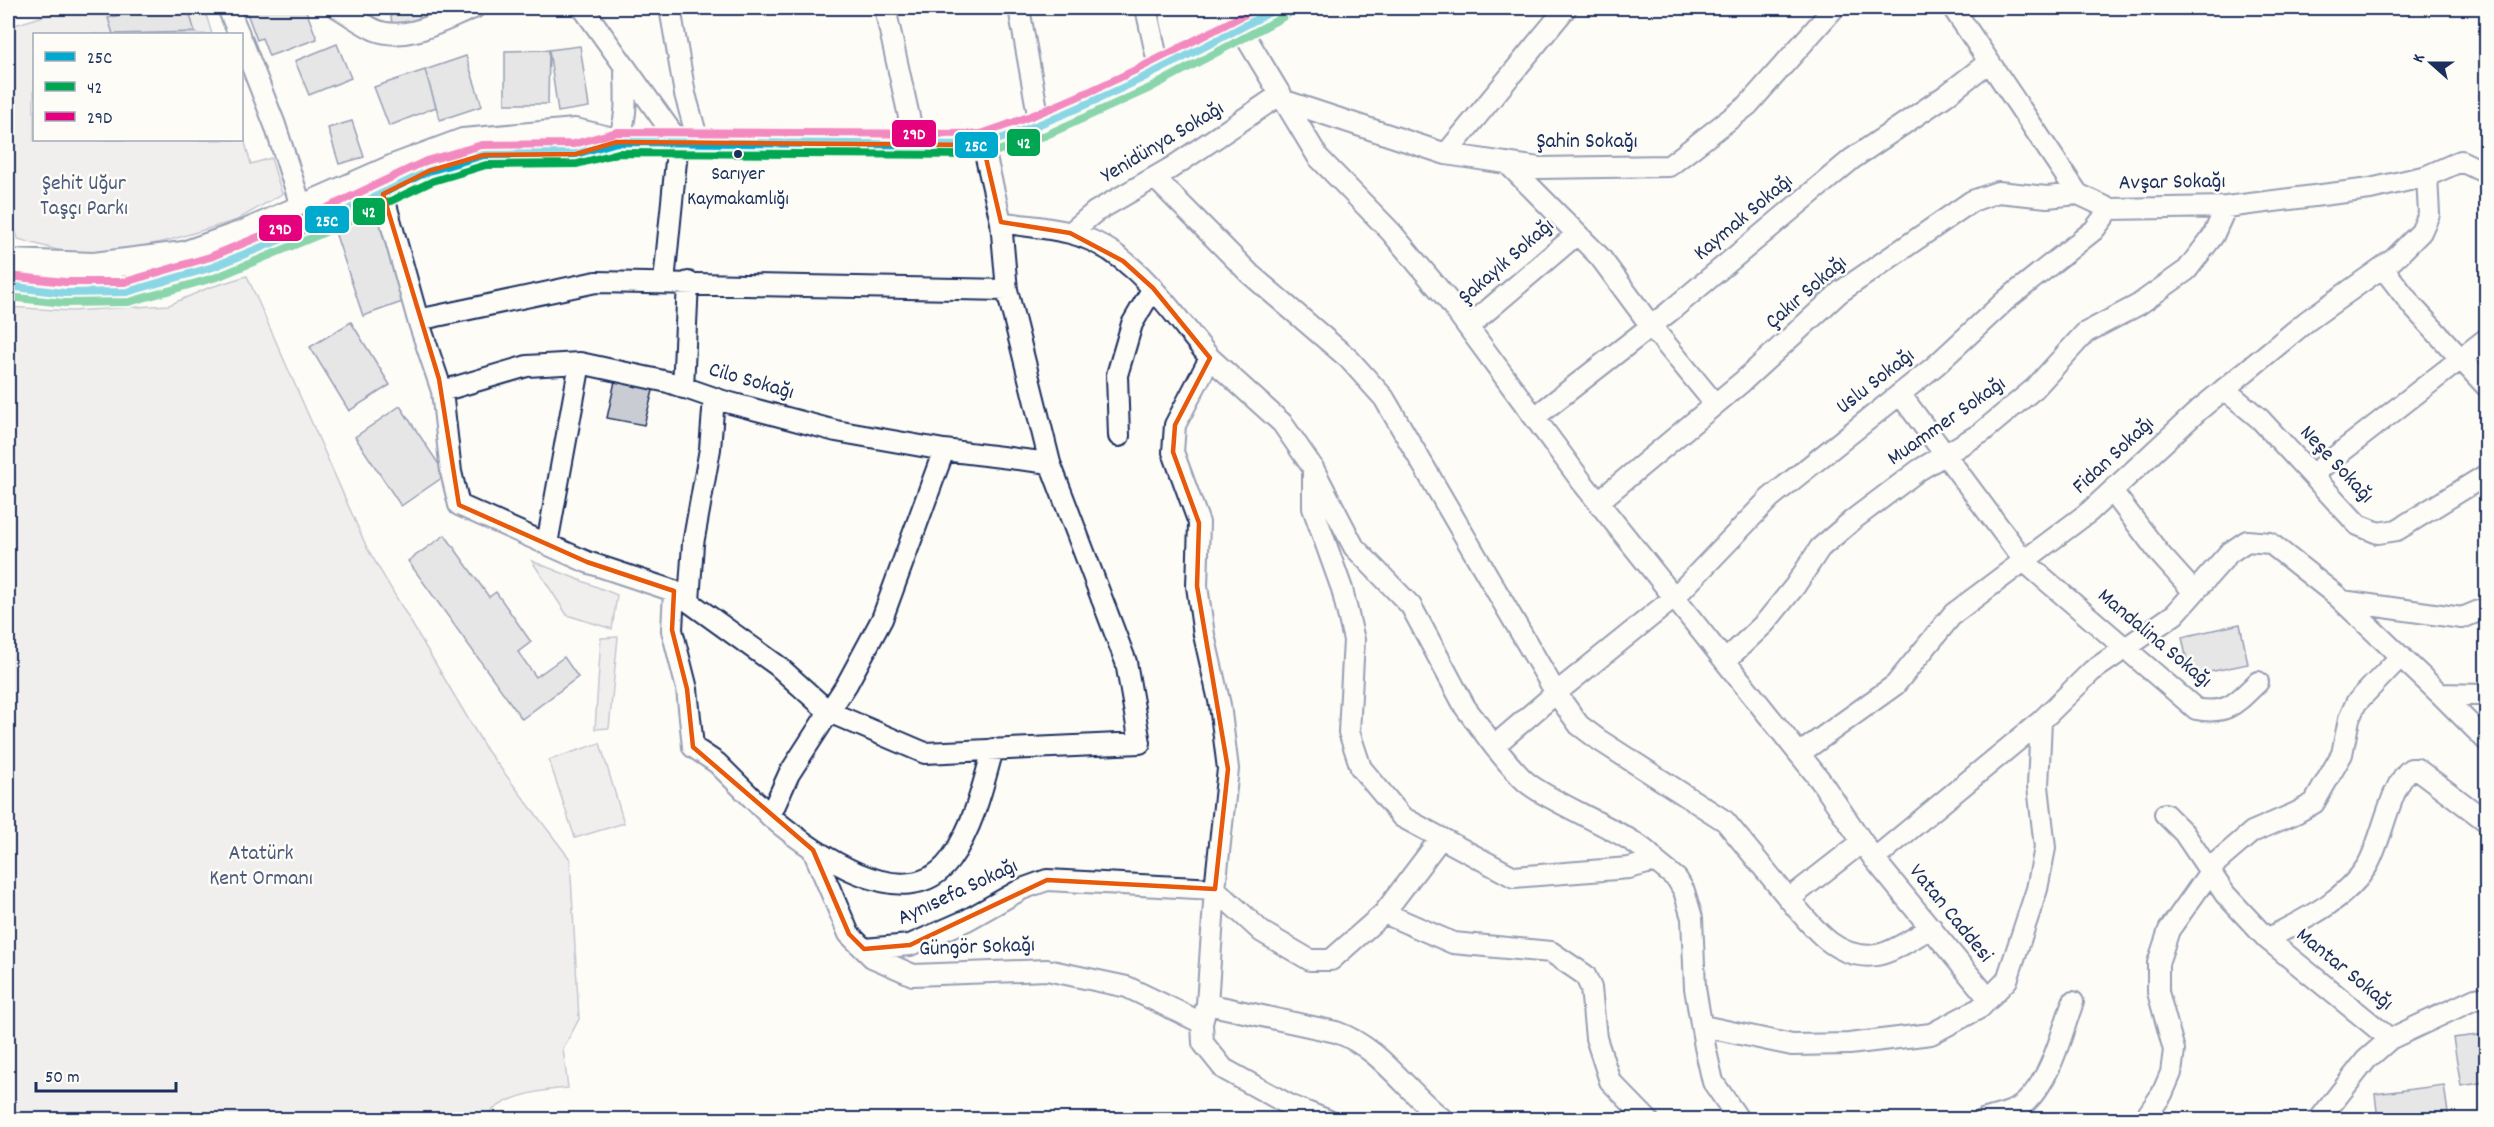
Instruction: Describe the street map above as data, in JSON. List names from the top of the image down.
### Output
{
  "streets": {
    "street": [
      "Şahin Sokağı",
      "Yenidünya Sokağı",
      "Avşar Sokağı",
      "Kaymak Sokağı",
      "Şakayık Sokağı",
      "Çakır Sokağı",
      "Cilo Sokağı",
      "Uslu Sokağı",
      "Muammer Sokağı",
      "Fidan Sokağı",
      "Neşe Sokağı",
      "Mandalina Sokağı",
      "Aynısefa Sokağı",
      "Vatan Caddesi",
      "Güngör Sokağı",
      "Mantar Sokağı"
    ]
  },
  "crossings": [
    ["Şahin Sokağı", "Yenidünya Sokağı"],
    ["Şahin Sokağı", "Vatan Caddesi"],
    ["Yenidünya Sokağı", "Vatan Caddesi"],
    ["Avşar Sokağı", "Çakır Sokağı"],
    ["Avşar Sokağı", "Uslu Sokağı"],
    ["Avşar Sokağı", "Muammer Sokağı"],
    ["Avşar Sokağı", "Fidan Sokağı"],
    ["Kaymak Sokağı", "Vatan Caddesi"],
    ["Şakayık Sokağı", "Vatan Caddesi"],
    ["Çakır Sokağı", "Vatan Caddesi"],
    ["Uslu Sokağı", "Mandalina Sokağı"],
    ["Uslu Sokağı", "Vatan Caddesi"],
    ["Muammer Sokağı", "Mandalina Sokağı"],
    ["Muammer Sokağı", "Vatan Caddesi"],
    ["Fidan Sokağı", "Neşe Sokağı"],
    ["Fidan Sokağı", "Mandalina Sokağı"],
    ["Fidan Sokağı", "Vatan Caddesi"],
    ["Aynısefa Sokağı", "Güngör Sokağı"]
  ],
  "parks": ["Şehit Uğur Taşçı Parkı", "Atatürk Kent Ormanı"],
  "places": ["Sarıyer Kaymakamlığı"],
  "lines": ["transit line 25C", "transit line 29D", "transit line 42"],
  "legend": ["25C", "42", "29D"],
  "scale_bar": "50 m",
  "north": "left"
}
